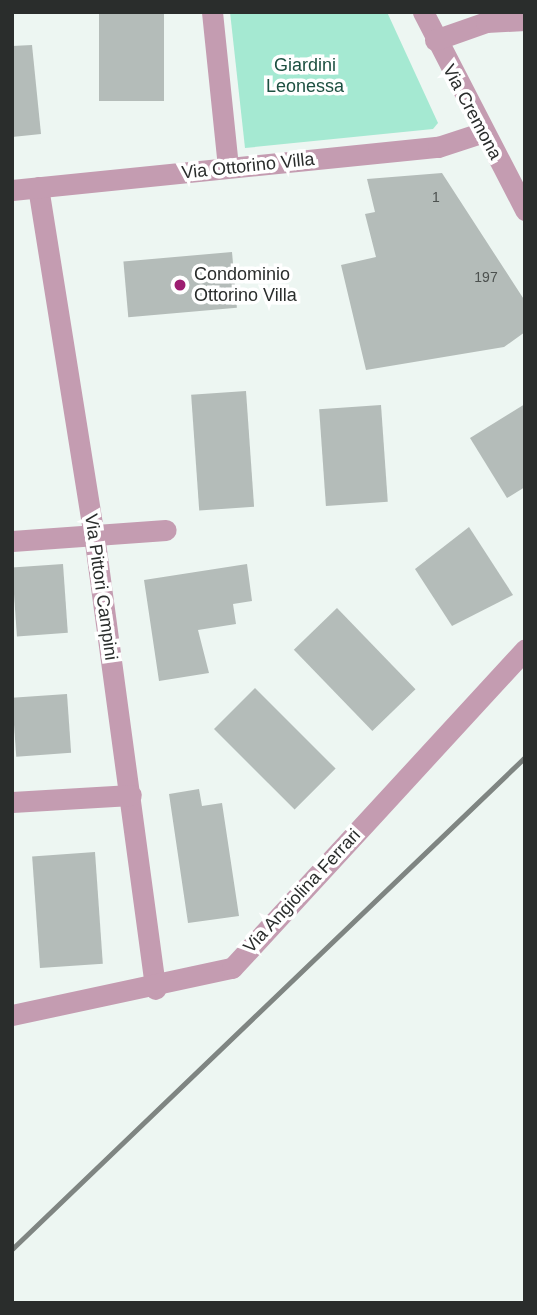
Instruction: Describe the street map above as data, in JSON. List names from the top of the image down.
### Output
{
  "streets": {
    "street": [
      "Via Cremona",
      "Via Ottorino Villa",
      "Via Pittori Campini",
      "Via Angiolina Ferrari"
    ]
  },
  "crossings": [
    ["Via Cremona", "Via Ottorino Villa"],
    ["Via Ottorino Villa", "Via Pittori Campini"],
    ["Via Pittori Campini", "Via Angiolina Ferrari"]
  ],
  "parks": ["Giardini Leonessa"],
  "places": ["Condominio Ottorino Villa"],
  "house_numbers": ["1", "197"]
}
